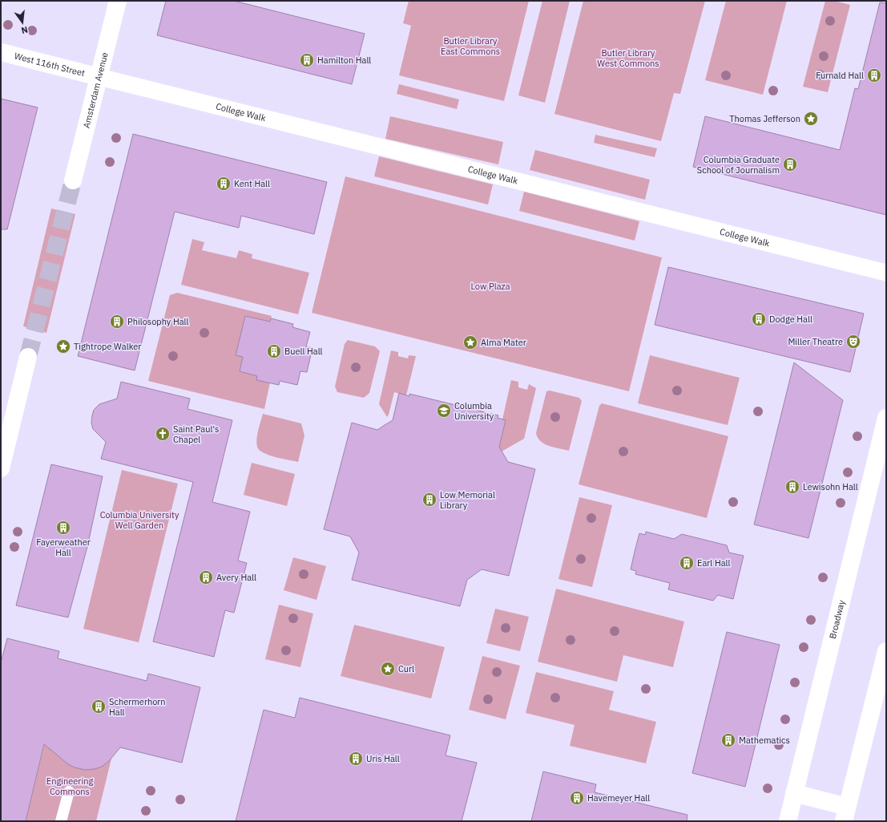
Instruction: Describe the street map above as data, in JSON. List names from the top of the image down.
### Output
{
  "streets": {
    "main road": ["West 116th Street", "Amsterdam Avenue", "Broadway"],
    "street": ["College Walk"]
  },
  "crossings": [
    ["West 116th Street", "Amsterdam Avenue"],
    ["West 116th Street", "College Walk"],
    ["Amsterdam Avenue", "College Walk"]
  ],
  "parks": [
    "Butler Library East Commons",
    "Butler Library West Commons",
    "Low Plaza",
    "Columbia University Well Garden",
    "Engineering Commons"
  ],
  "places": {
    "building": [
      "Hamilton Hall",
      "Furnald Hall",
      "Columbia Graduate School of Journalism",
      "Kent Hall",
      "Dodge Hall",
      "Philosophy Hall",
      "Buell Hall",
      "Lewisohn Hall",
      "Low Memorial Library",
      "Fayerweather Hall",
      "Earl Hall",
      "Avery Hall",
      "Schermerhorn Hall",
      "Mathematics",
      "Uris Hall",
      "Havemeyer Hall"
    ],
    "place": [
      "Thomas Jefferson",
      "Alma Mater",
      "Tightrope Walker",
      "Curl"
    ],
    "theatre": ["Miller Theatre"],
    "school or university": ["Columbia University"],
    "church": ["Saint Paul's Chapel"]
  },
  "north": "bottom"
}
